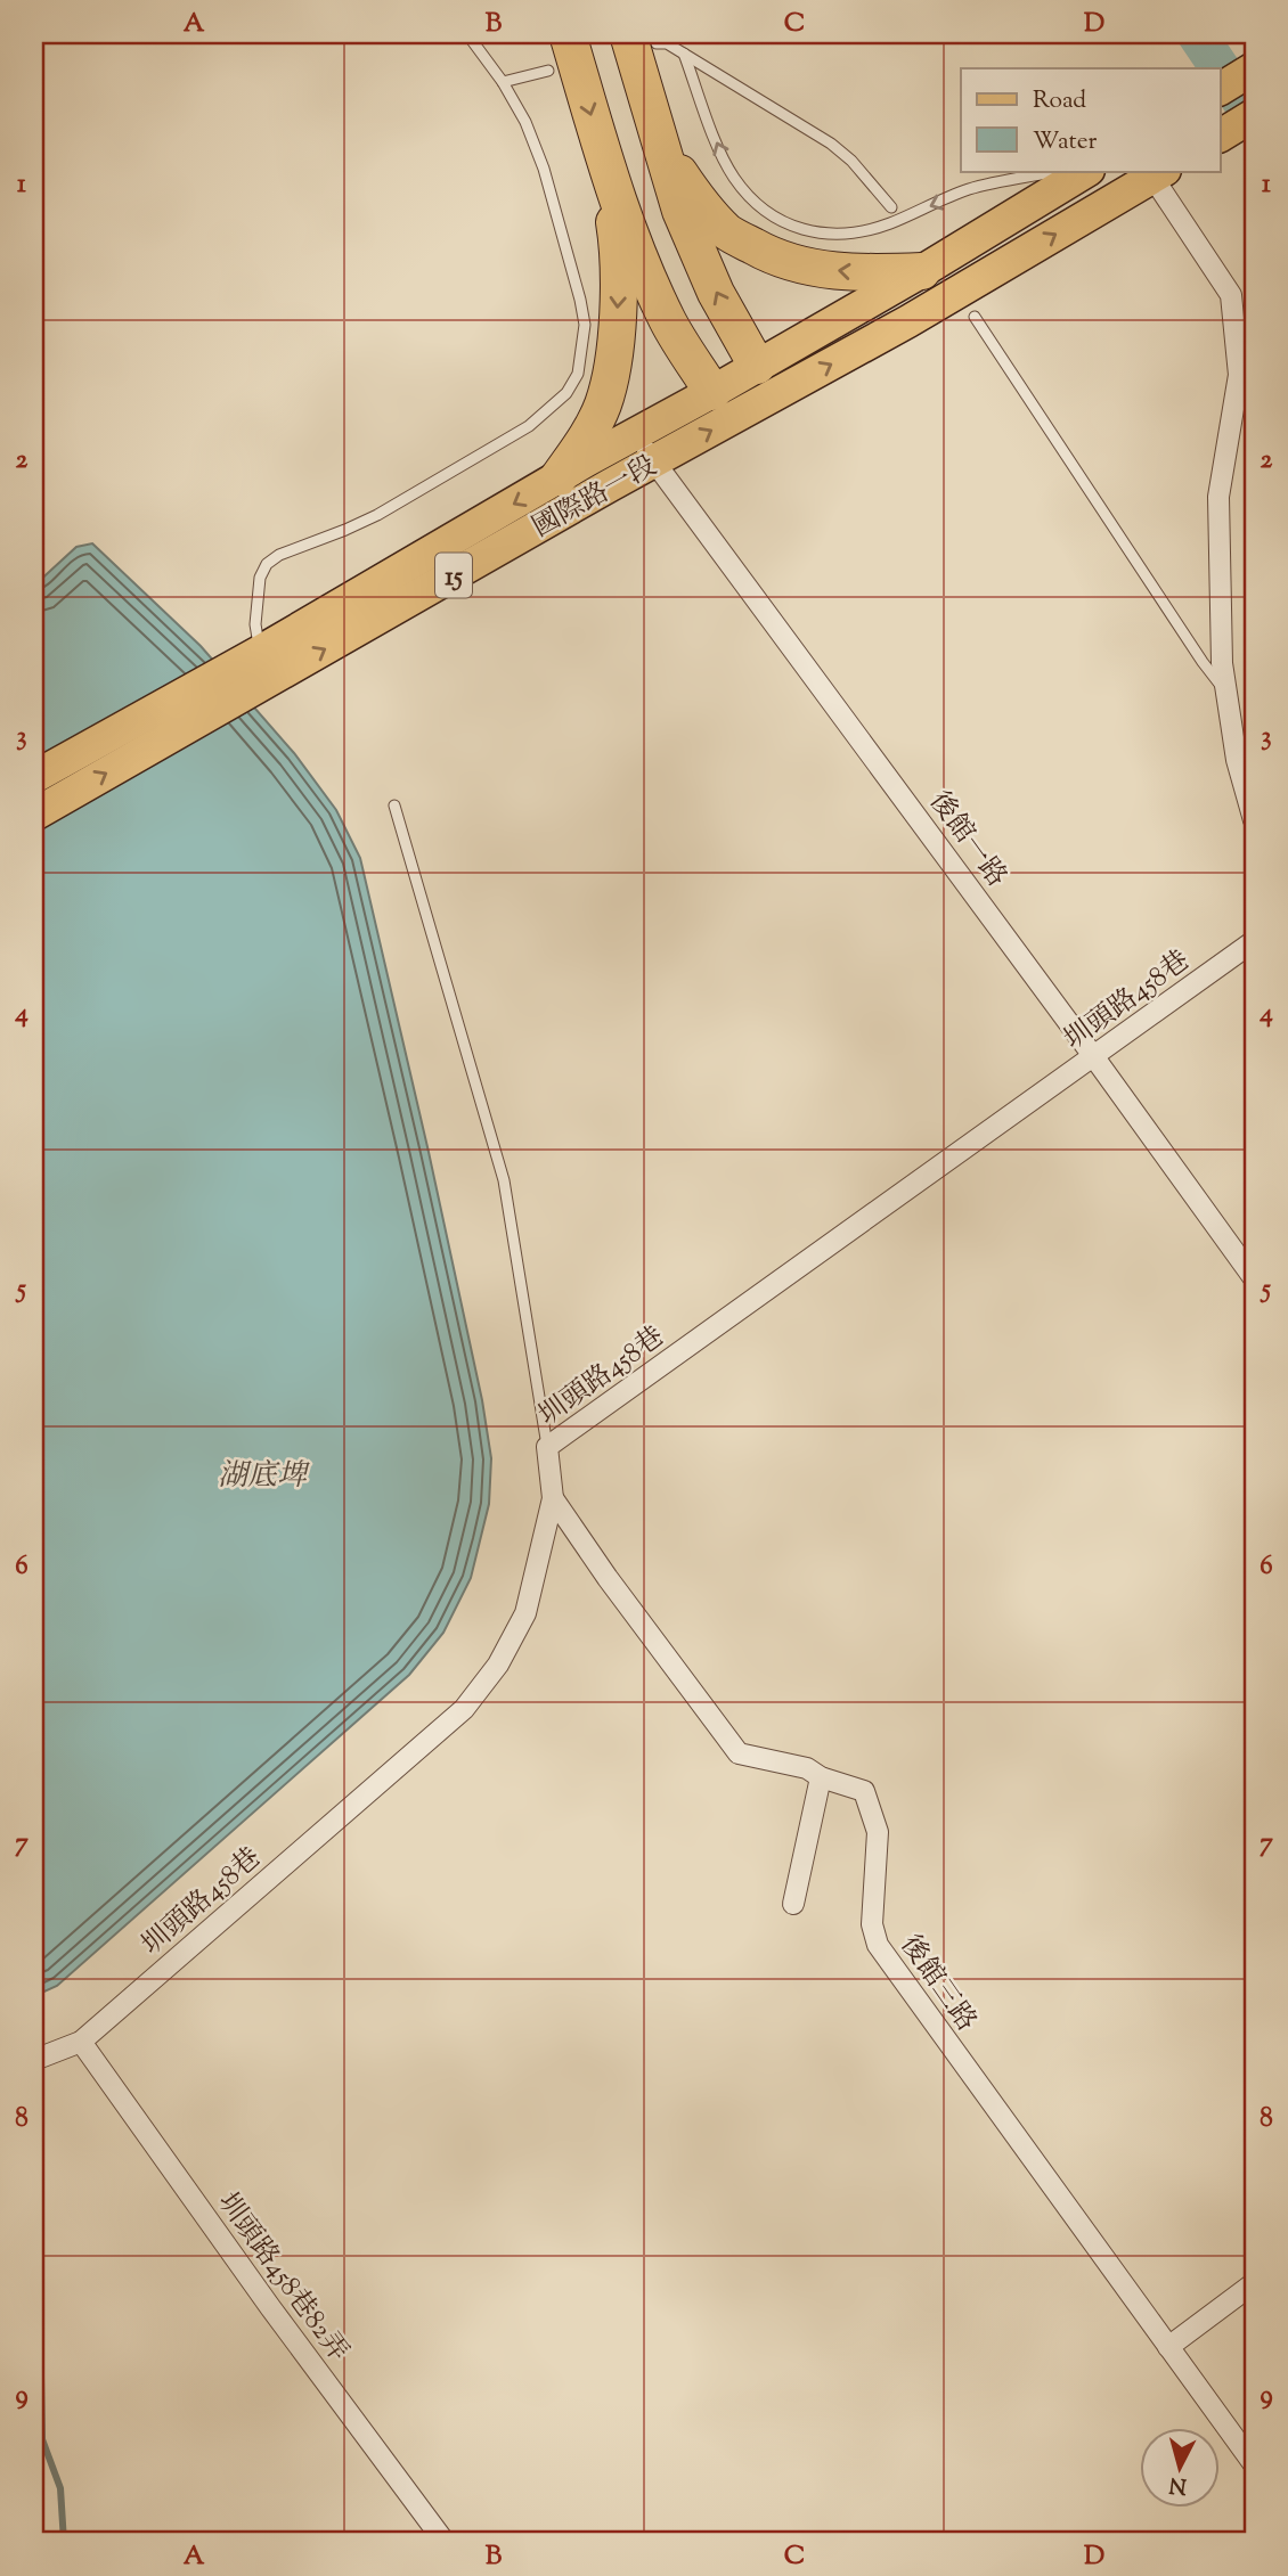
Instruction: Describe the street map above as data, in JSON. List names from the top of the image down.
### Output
{
  "streets": {
    "main road": ["國際路一段", "15"],
    "street": [
      "後館一路",
      "圳頭路458巷",
      "後館三路",
      "圳頭路458巷82弄"
    ]
  },
  "crossings": [
    ["國際路一段", "後館一路"],
    ["後館一路", "圳頭路458巷"],
    ["圳頭路458巷", "後館三路"],
    ["圳頭路458巷", "圳頭路458巷82弄"]
  ],
  "water": ["湖底埤"],
  "legend": ["Road", "Water"],
  "north": "bottom",
  "grid": {
    "columns": [
      "A",
      "B",
      "C",
      "D"
    ],
    "rows": [
      "1",
      "2",
      "3",
      "4",
      "5",
      "6",
      "7",
      "8",
      "9"
    ]
  }
}
